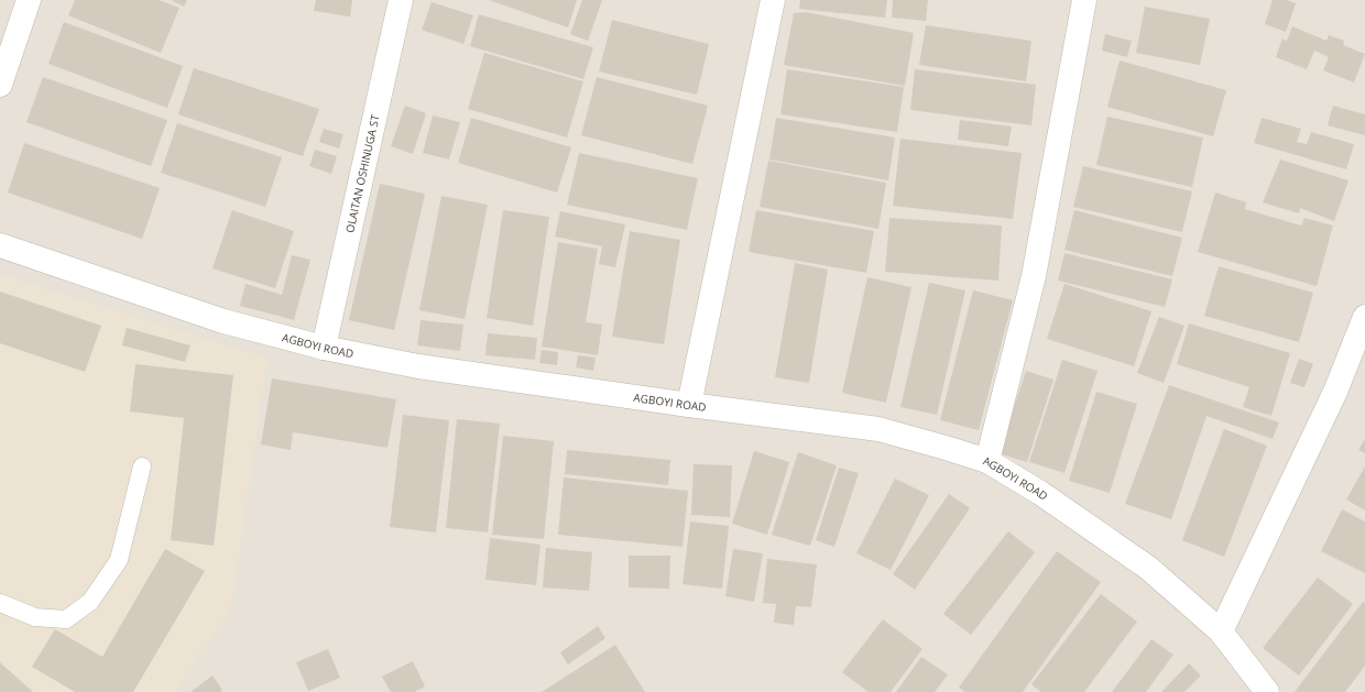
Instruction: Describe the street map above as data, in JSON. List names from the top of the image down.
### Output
{
  "streets": {
    "street": ["OLAITAN OSHINUGA ST", "AGBOYI ROAD"]
  },
  "crossings": [
    ["OLAITAN OSHINUGA ST", "AGBOYI ROAD"]
  ]
}
